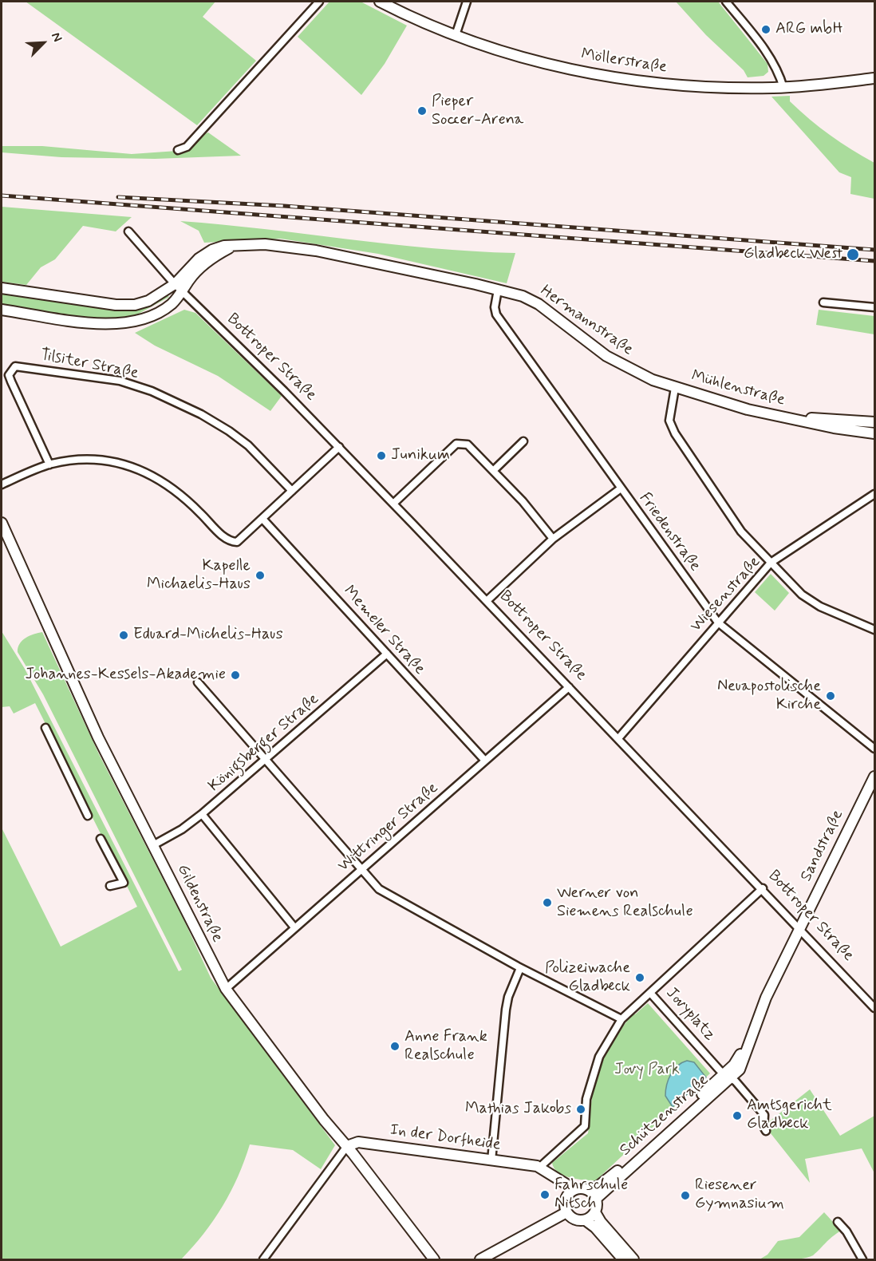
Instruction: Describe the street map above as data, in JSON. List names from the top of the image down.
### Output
{
  "streets": {
    "main road": [
      "Möllerstraße",
      "Hermannstraße",
      "Mühlenstraße",
      "Sandstraße",
      "Gildenstraße",
      "Schützenstraße",
      "In der Dorfheide"
    ],
    "street": [
      "Bottroper Straße",
      "Tilsiter Straße",
      "Friedenstraße",
      "Wiesenstraße",
      "Memeler Straße",
      "Königsberger Straße",
      "Wittringer Straße",
      "Jovyplatz"
    ]
  },
  "crossings": [
    ["Hermannstraße", "Bottroper Straße"],
    ["Hermannstraße", "Mühlenstraße"],
    ["Hermannstraße", "Friedenstraße"],
    ["Bottroper Straße", "Wiesenstraße"],
    ["Bottroper Straße", "Wittringer Straße"],
    ["Bottroper Straße", "Sandstraße"],
    ["Bottroper Straße", "Schützenstraße"],
    ["Friedenstraße", "Wiesenstraße"],
    ["Memeler Straße", "Königsberger Straße"],
    ["Memeler Straße", "Wittringer Straße"],
    ["Königsberger Straße", "Gildenstraße"],
    ["Wittringer Straße", "Gildenstraße"],
    ["Sandstraße", "Schützenstraße"],
    ["Gildenstraße", "In der Dorfheide"],
    ["Jovyplatz", "Schützenstraße"],
    ["Jovyplatz", "In der Dorfheide"]
  ],
  "parks": ["Jovy Park"],
  "places": [
    "ARG mbH",
    "Pieper Soccer-Arena",
    "Gladbeck West",
    "Junikum",
    "Kapelle Michaelis-Haus",
    "Eduard-Michelis-Haus",
    "Johannes-Kessels-Akademie",
    "Neuapostolische Kirche",
    "Werner von Siemens Realschule",
    "Polizeiwache Gladbeck",
    "Anne Frank Realschule",
    "Mathias Jakobs",
    "Amtsgericht Gladbeck",
    "Fahrschule Nitsch",
    "Riesener Gymnasium"
  ],
  "north": "top right"
}
